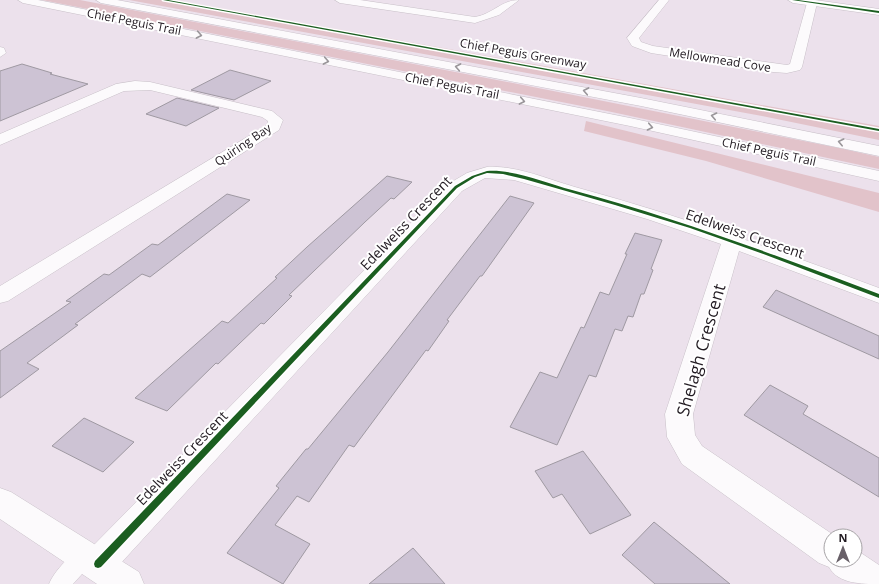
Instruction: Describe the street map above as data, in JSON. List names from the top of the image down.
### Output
{
  "streets": {
    "street": [
      "Chief Peguis Trail",
      "Mellowmead Cove",
      "Quiring Bay",
      "Edelweiss Crescent",
      "Shelagh Crescent"
    ],
    "cycle path": ["Chief Peguis Greenway"]
  },
  "crossings": [
    ["Edelweiss Crescent", "Shelagh Crescent"]
  ],
  "north": "top"
}
